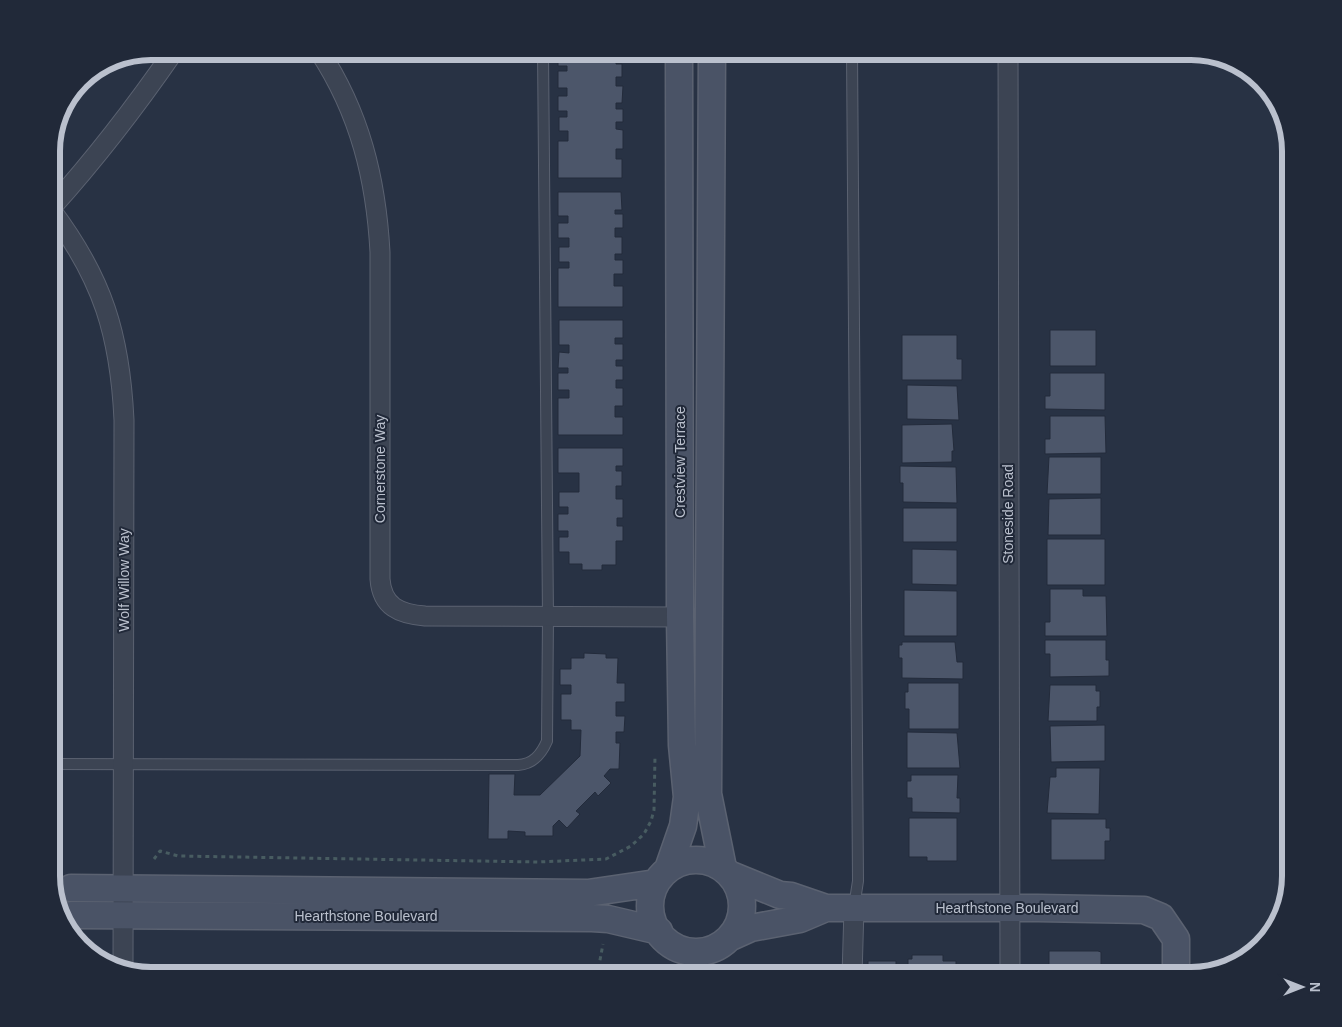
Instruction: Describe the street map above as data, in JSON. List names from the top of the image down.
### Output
{
  "streets": {
    "street": [
      "Crestview Terrace",
      "Cornerstone Way",
      "Stoneside Road",
      "Wolf Willow Way",
      "Hearthstone Boulevard"
    ]
  },
  "crossings": [
    ["Crestview Terrace", "Cornerstone Way"],
    ["Crestview Terrace", "Hearthstone Boulevard"],
    ["Stoneside Road", "Hearthstone Boulevard"],
    ["Wolf Willow Way", "Hearthstone Boulevard"]
  ],
  "north": "right"
}
